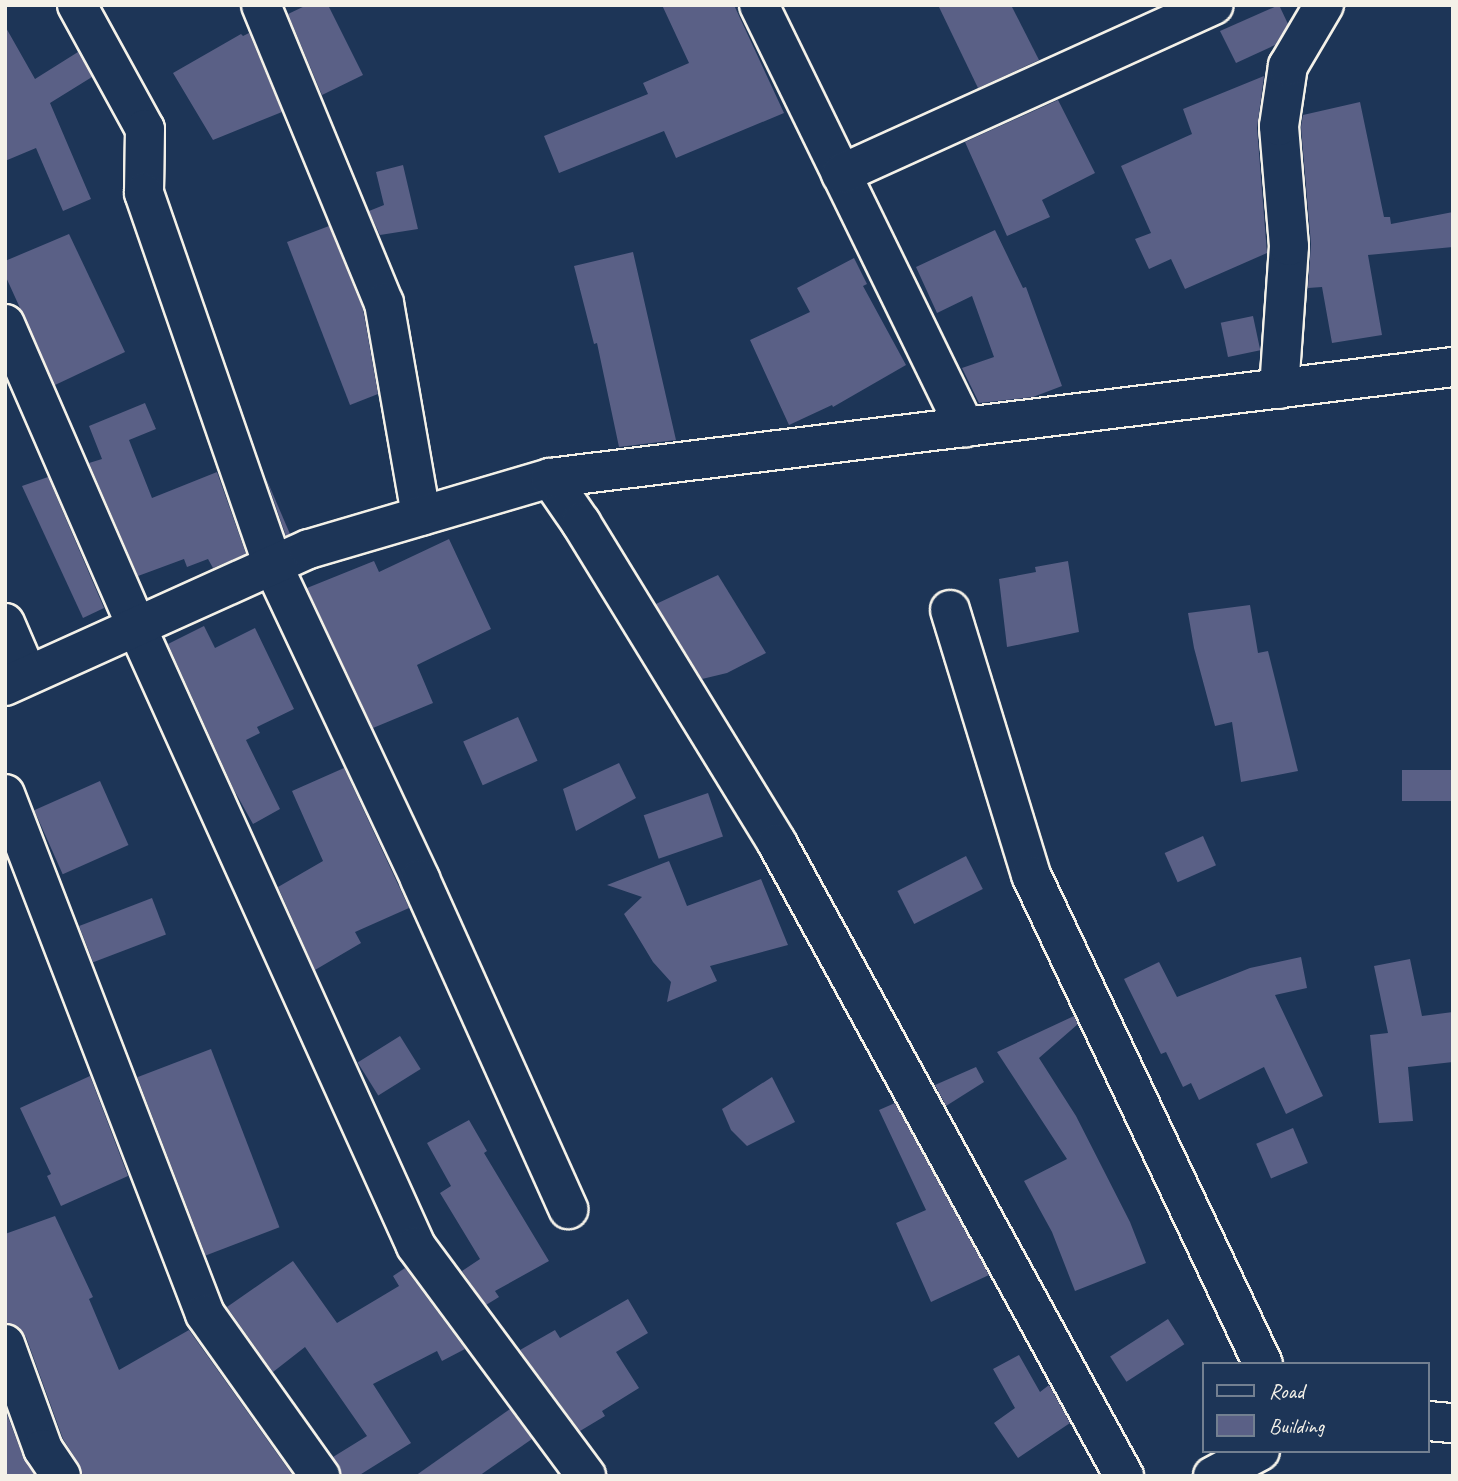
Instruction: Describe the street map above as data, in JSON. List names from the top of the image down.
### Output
{
  "legend": ["Road", "Building"]
}
